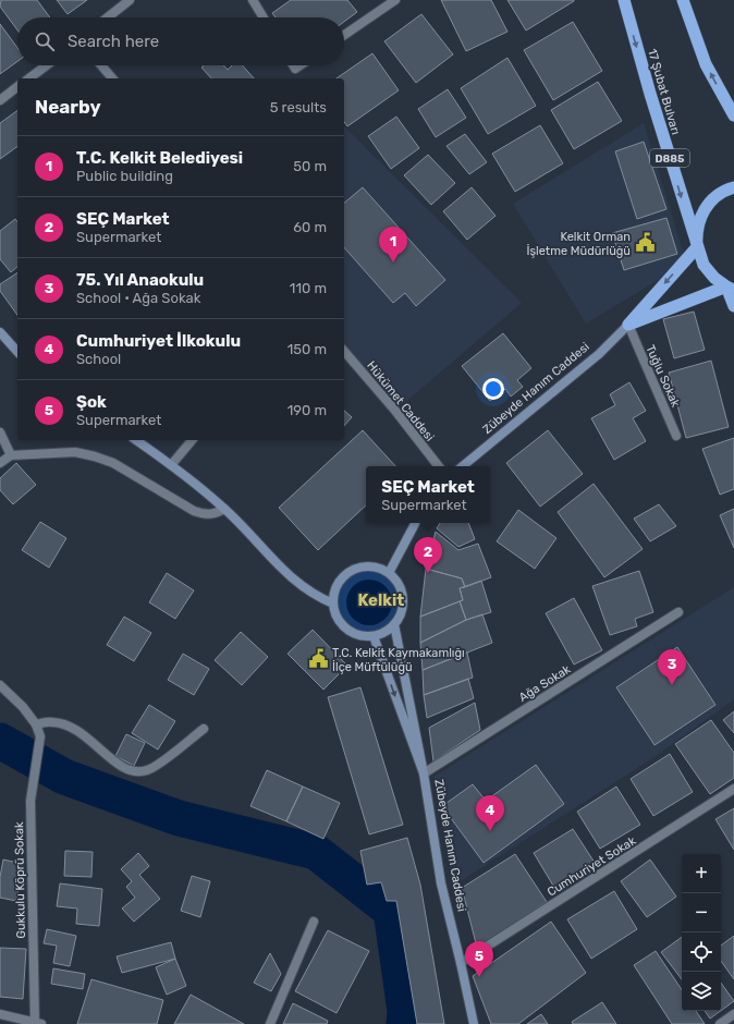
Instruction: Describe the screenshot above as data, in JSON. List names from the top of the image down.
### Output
{
  "streets": {
    "highway": ["17 Şubat Bulvarı", "D885", "Zübeyde Hanım Caddesi"],
    "street": [
      "Tuğlu Sokak",
      "Hükümet Caddesi",
      "Ağa Sokak",
      "Cumhuriyet Sokak",
      "Gukkulu Köprü Sokak"
    ]
  },
  "crossings": [
    ["17 Şubat Bulvarı", "Zübeyde Hanım Caddesi"],
    ["Tuğlu Sokak", "Zübeyde Hanım Caddesi"],
    ["Zübeyde Hanım Caddesi", "Ağa Sokak"],
    ["Zübeyde Hanım Caddesi", "Cumhuriyet Sokak"]
  ],
  "districts": ["Kelkit"],
  "places": {
    "public building": ["Kelkit Orman İşletme Müdürlüğü", "T.C. Kelkit Kaymakamlığı İlçe Müftülüğü"]
  },
  "page": {
    "search": "Search here",
    "heading": ["Nearby", "5 results"],
    "list": [
      {
        "mark": "1",
        "name": "T.C. Kelkit Belediyesi",
        "note": "Public building",
        "value": "50 m"
      },
      {
        "mark": "2",
        "name": "SEÇ Market",
        "note": "Supermarket",
        "value": "60 m"
      },
      {
        "mark": "3",
        "name": "75. Yıl Anaokulu",
        "note": "School · Ağa Sokak",
        "value": "110 m"
      },
      {
        "mark": "4",
        "name": "Cumhuriyet İlkokulu",
        "note": "School",
        "value": "150 m"
      },
      {
        "mark": "5",
        "name": "Şok",
        "note": "Supermarket",
        "value": "190 m"
      }
    ],
    "pins": [
      "1",
      "2",
      "3",
      "4",
      "5"
    ],
    "popup": ["SEÇ Market", "Supermarket"],
    "map_buttons": ["+", "−"]
  }
}
